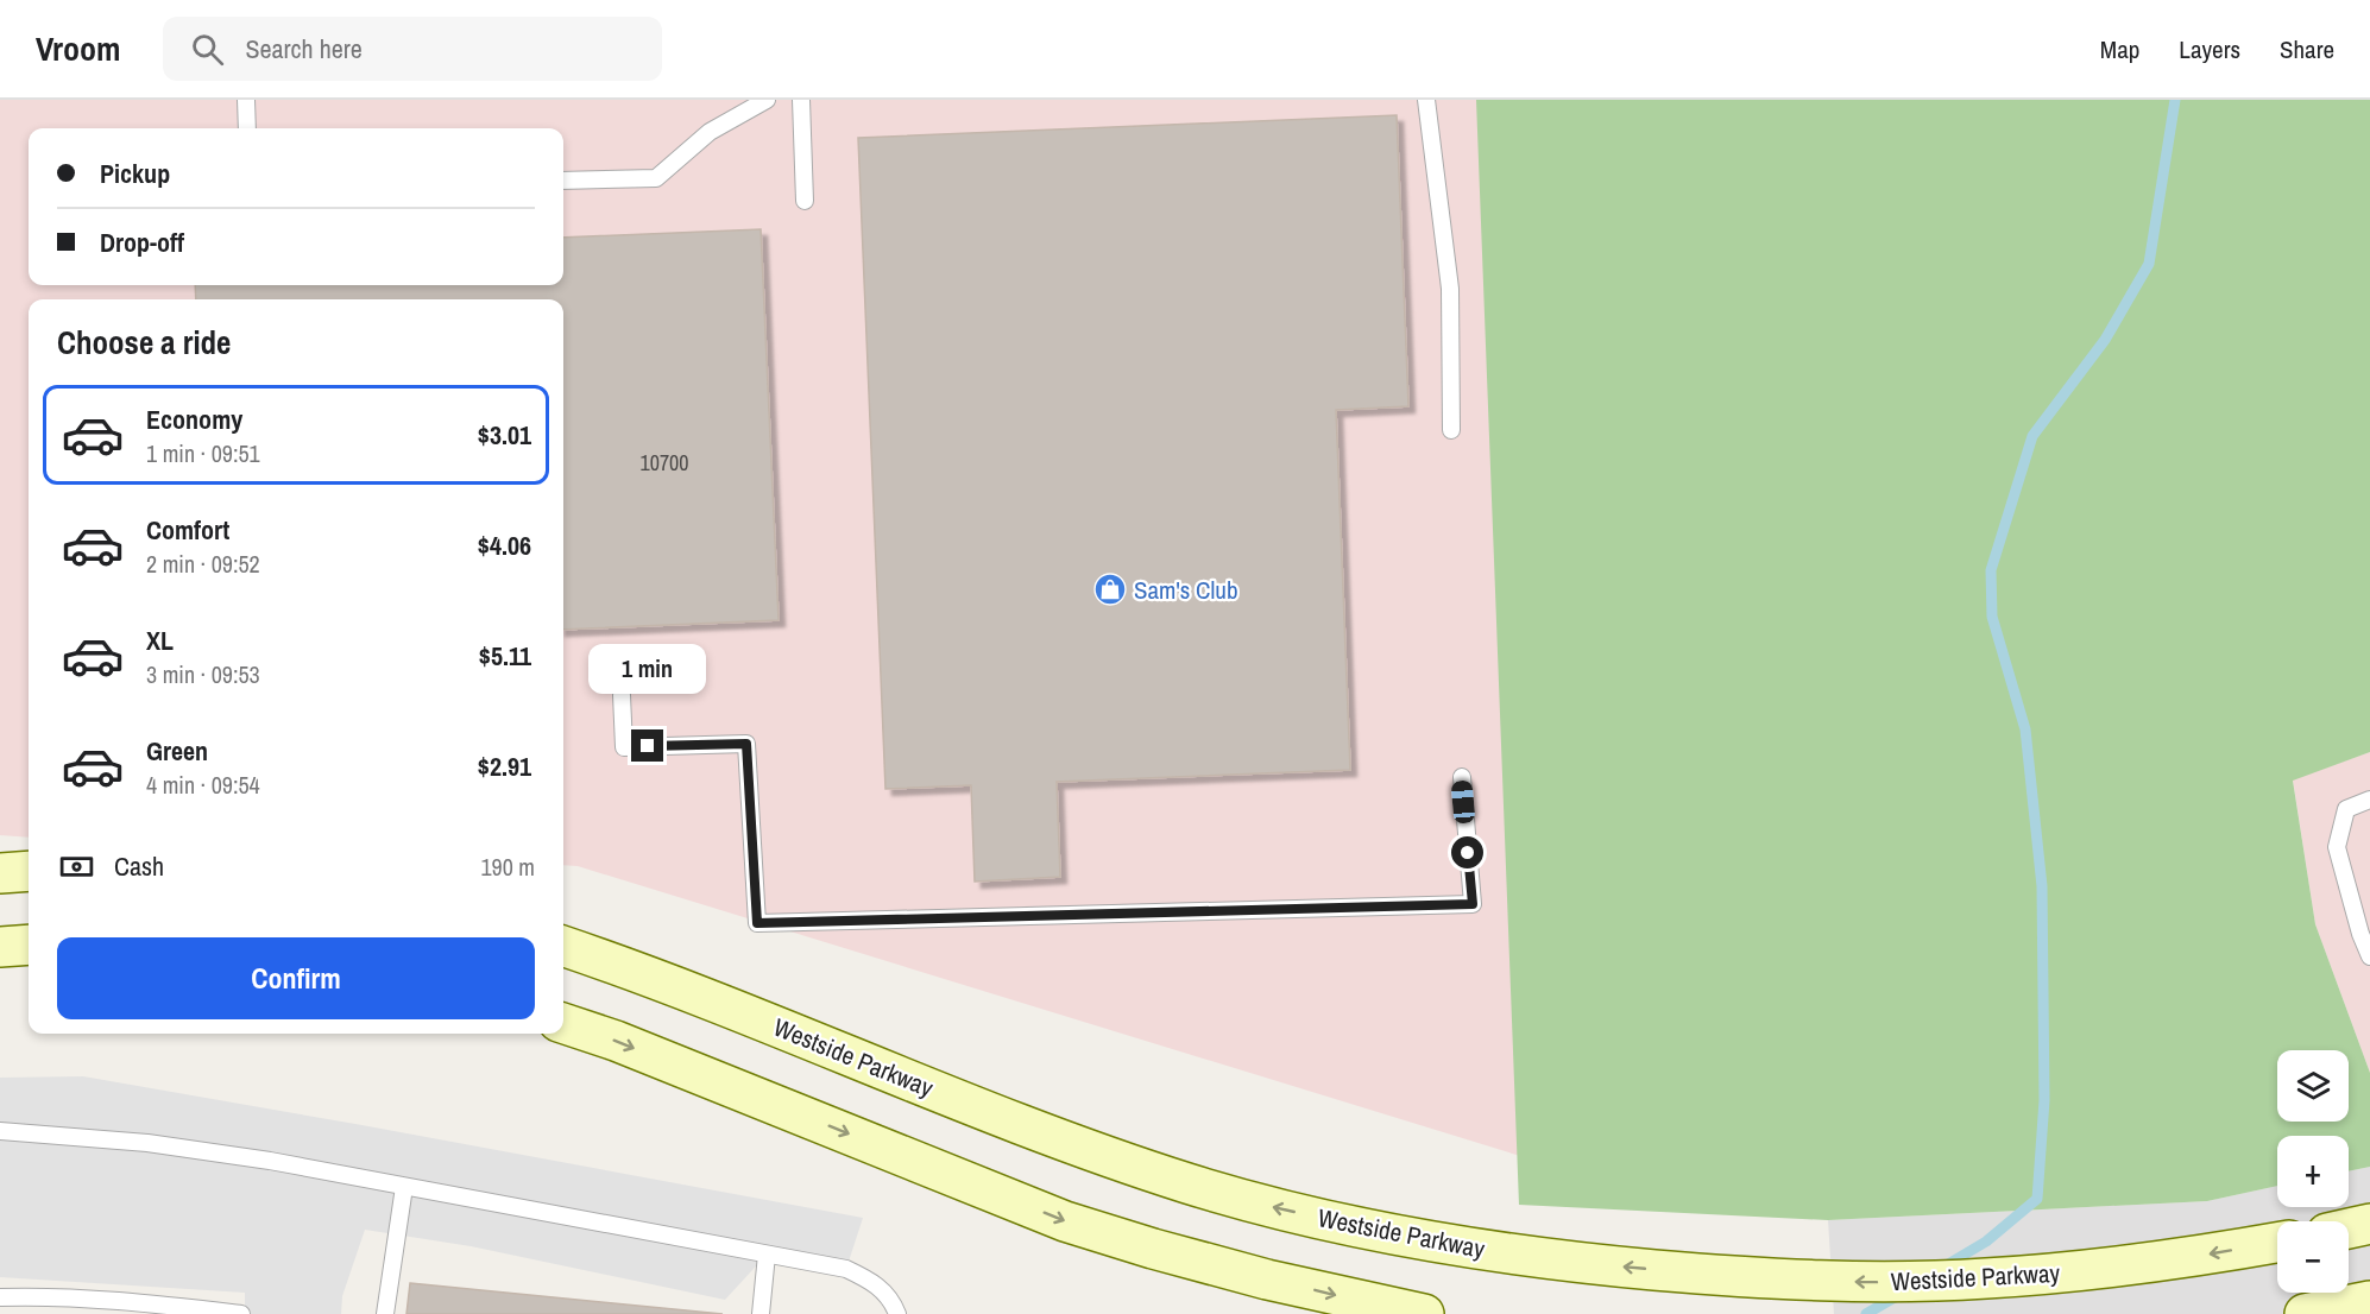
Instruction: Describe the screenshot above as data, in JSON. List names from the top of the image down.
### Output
{
  "streets": {
    "main road": ["Westside Parkway"]
  },
  "places": {
    "shop": ["Sam's Club"]
  },
  "house_numbers": ["10700"],
  "page": {
    "header": "Vroom",
    "search": "Search here",
    "nav": ["Map", "Layers", "Share"],
    "banner": ["Pickup", "Drop-off"],
    "heading": "Choose a ride",
    "list": [
      {
        "name": "Economy",
        "note": "1 min · 09:51",
        "value": "$3.01"
      },
      {
        "name": "Comfort",
        "note": "2 min · 09:52",
        "value": "$4.06"
      },
      {
        "name": "XL",
        "note": "3 min · 09:53",
        "value": "$5.11"
      },
      {
        "name": "Green",
        "note": "4 min · 09:54",
        "value": "$2.91"
      }
    ],
    "bubble": "1 min",
    "pay": ["Cash", "190 m"],
    "buttons": "Confirm",
    "map_buttons": ["+", "−"]
  }
}
